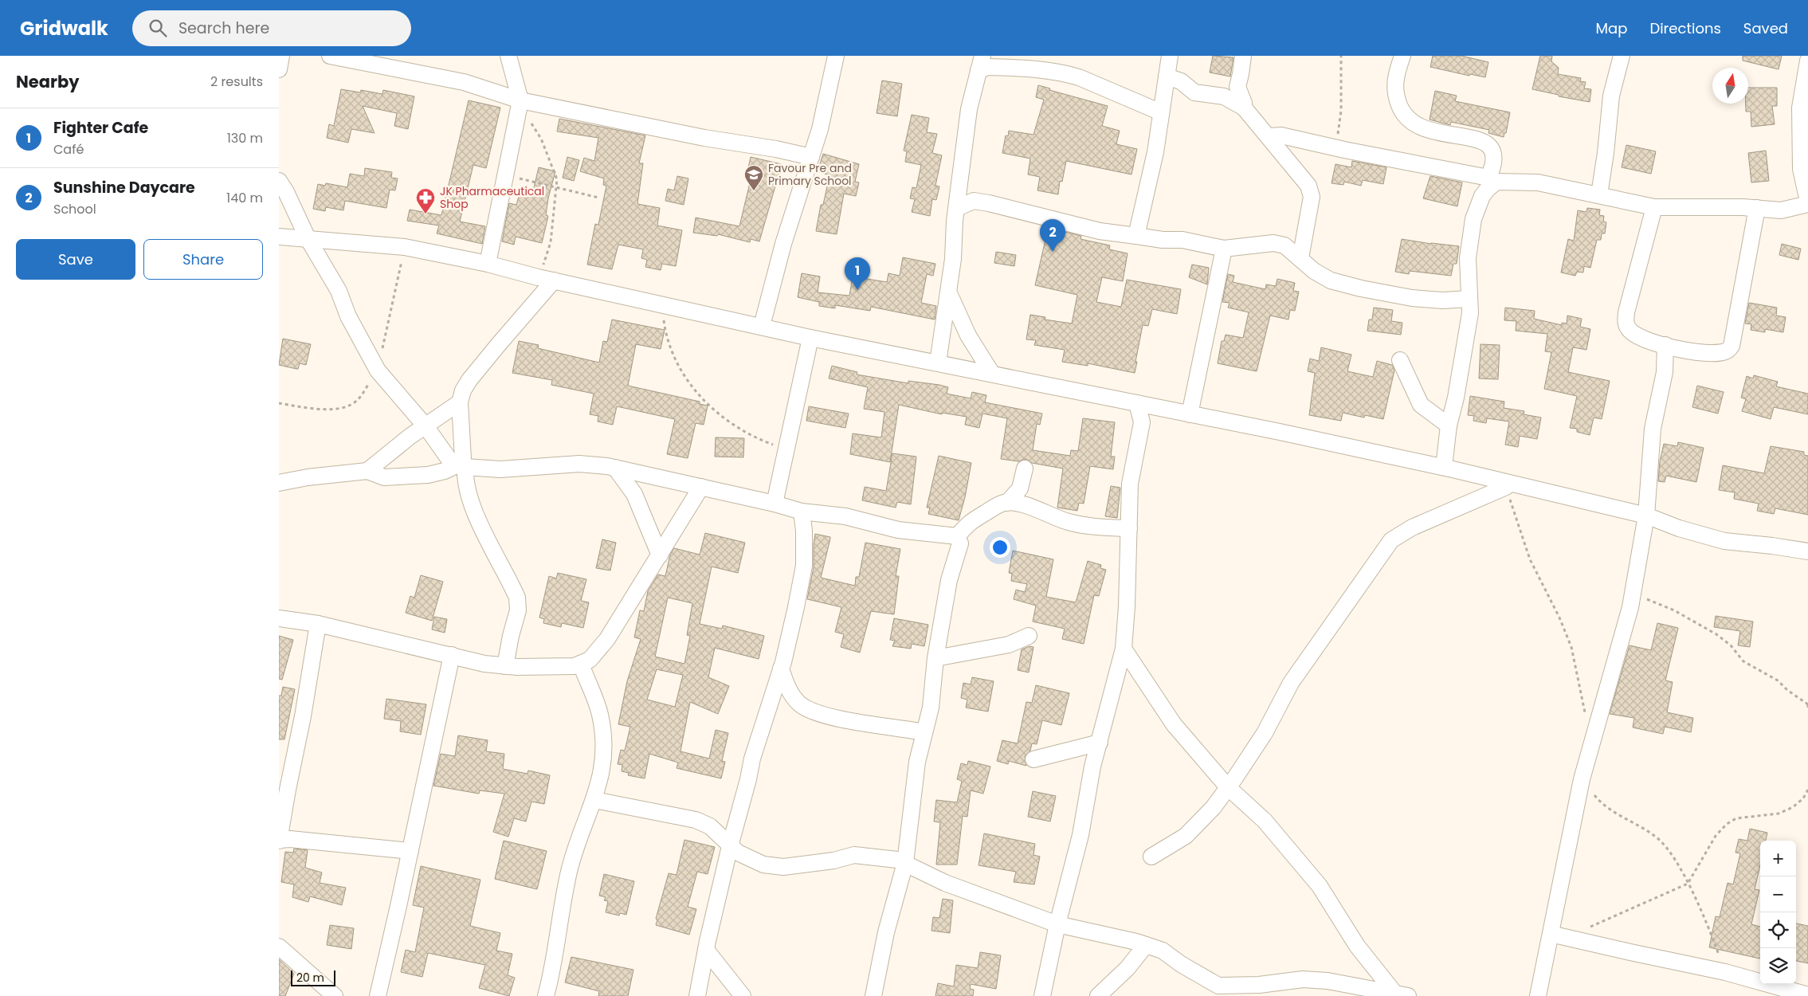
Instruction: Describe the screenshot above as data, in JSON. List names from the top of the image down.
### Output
{
  "places": {
    "school or university": ["Favour Pre and Primary School"],
    "pharmacy": ["JK Pharmaceutical Shop"]
  },
  "scale_bar": "20 m",
  "north": "top",
  "page": {
    "header": "Gridwalk",
    "search": "Search here",
    "nav": ["Map", "Directions", "Saved"],
    "heading": ["Nearby", "2 results"],
    "list": [
      {
        "mark": "1",
        "name": "Fighter Cafe",
        "note": "Café",
        "value": "130 m"
      },
      {
        "mark": "2",
        "name": "Sunshine Daycare",
        "note": "School",
        "value": "140 m"
      }
    ],
    "pins": ["2", "1"],
    "buttons": ["Save", "Share"],
    "map_buttons": ["+", "−"],
    "scale": "20 m"
  }
}
